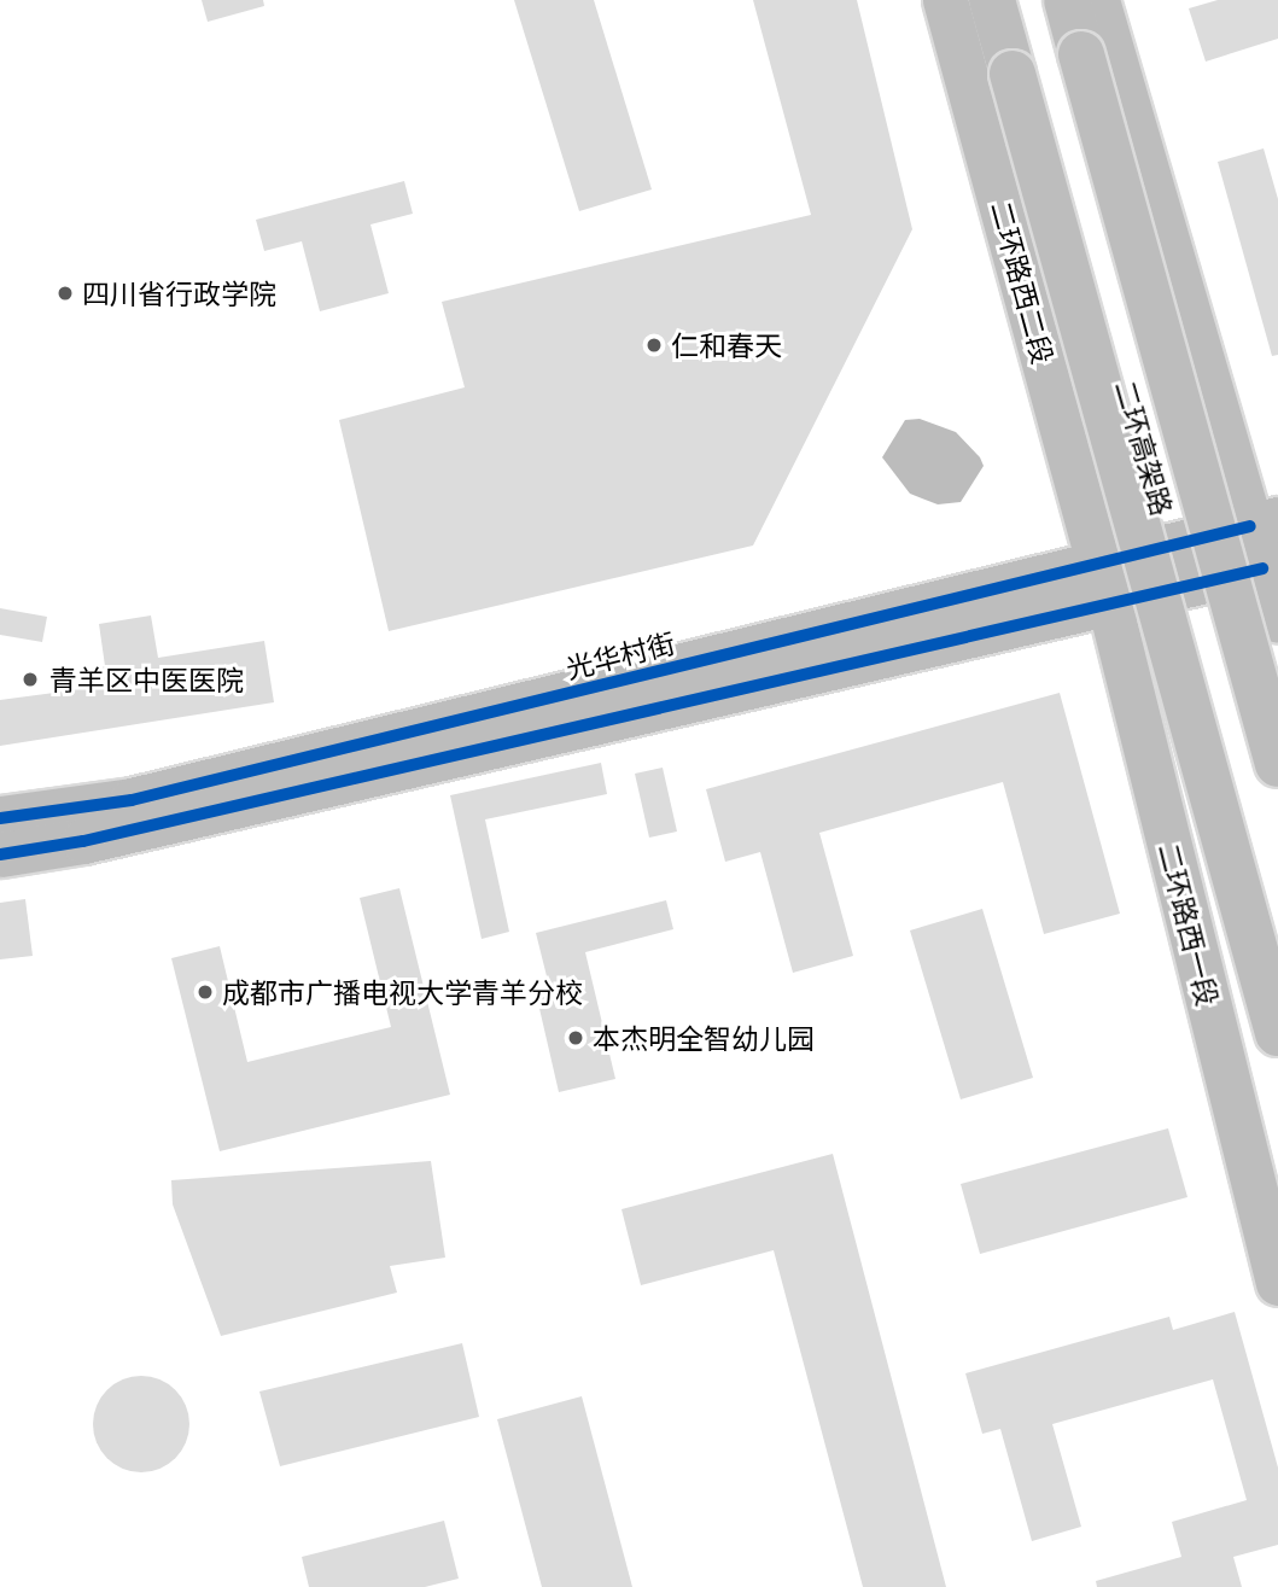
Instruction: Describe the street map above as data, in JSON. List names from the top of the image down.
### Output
{
  "streets": {
    "highway": ["二环高架路"],
    "main road": ["二环路西二段", "光华村街", "二环路西一段"]
  },
  "crossings": [
    ["二环路西二段", "光华村街"],
    ["二环路西二段", "二环路西一段"],
    ["光华村街", "二环路西一段"]
  ],
  "places": [
    "四川省行政学院",
    "仁和春天",
    "青羊区中医医院",
    "成都市广播电视大学青羊分校",
    "本杰明全智幼儿园"
  ]
}
